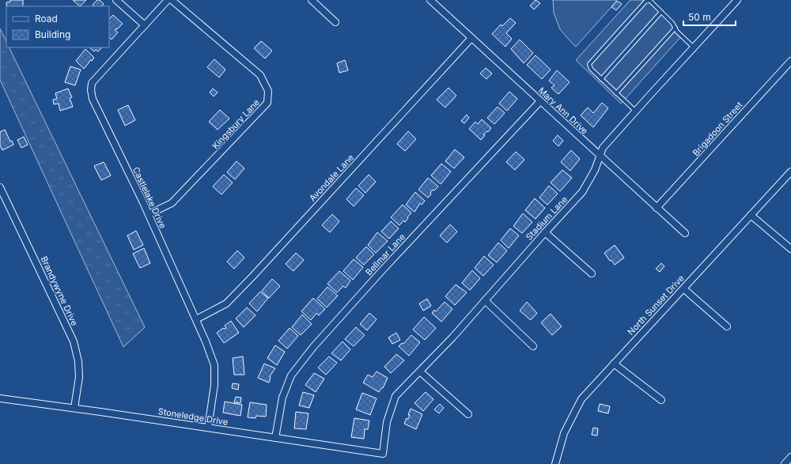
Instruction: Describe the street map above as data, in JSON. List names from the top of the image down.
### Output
{
  "streets": {
    "street": [
      "Mary Ann Drive",
      "Kingsbury Lane",
      "Brigadoon Street",
      "Avondale Lane",
      "Castlelake Drive",
      "Stadium Lane",
      "Bellmar Lane",
      "Brandywyne Drive",
      "North Sunset Drive",
      "Stoneledge Drive"
    ]
  },
  "crossings": [
    ["Mary Ann Drive", "Brigadoon Street"],
    ["Mary Ann Drive", "Avondale Lane"],
    ["Mary Ann Drive", "Stadium Lane"],
    ["Mary Ann Drive", "Bellmar Lane"],
    ["Kingsbury Lane", "Castlelake Drive"],
    ["Avondale Lane", "Castlelake Drive"],
    ["Castlelake Drive", "Stoneledge Drive"],
    ["Stadium Lane", "Stoneledge Drive"],
    ["Bellmar Lane", "Stoneledge Drive"],
    ["Brandywyne Drive", "Stoneledge Drive"]
  ],
  "legend": ["Road", "Building"],
  "scale_bar": "50 m"
}
